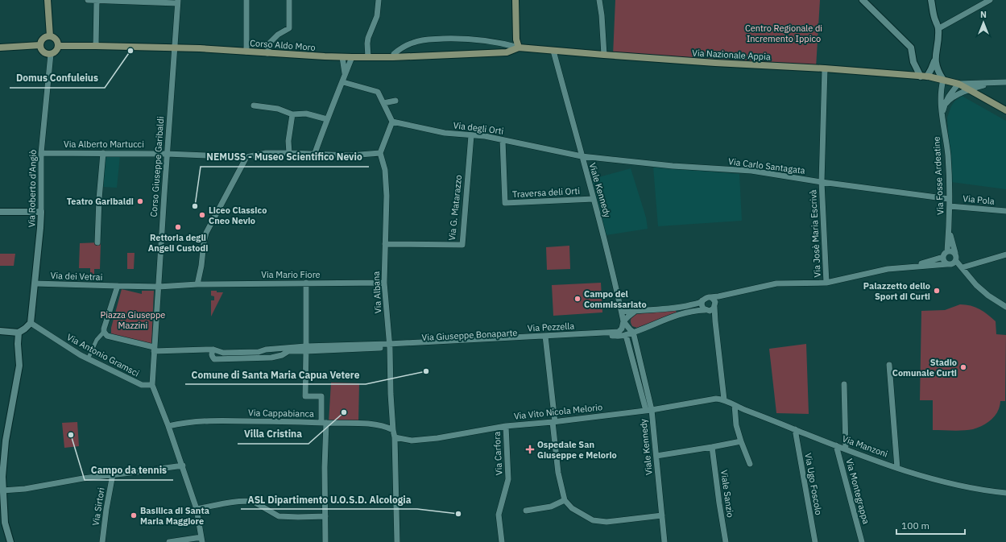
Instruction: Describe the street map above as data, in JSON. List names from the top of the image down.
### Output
{
  "streets": {
    "main road": ["Corso Aldo Moro", "Via Nazionale Appia"],
    "street": [
      "Via degli Orti",
      "Via Alberto Martucci",
      "Via Carlo Santagata",
      "Corso Giuseppe Garibaldi",
      "Via Fosse Ardeatine",
      "Via Roberto d'Angiò",
      "Viale Kennedy",
      "Traversa deli Orti",
      "Via Pola",
      "Via G. Matarazzo",
      "Via Josè Maria Escrivà",
      "Via Mario Fiore",
      "Via dei Vetrai",
      "Via Albana",
      "Via Pezzella",
      "Via Antonio Gramsci",
      "Via Vito Nicola Melorio",
      "Via Cappabianca",
      "Via Manzoni",
      "Via Carfora",
      "Via Ugo Foscolo",
      "Via Montegrappa",
      "Viale Sanzio",
      "Via Sirtori"
    ]
  },
  "crossings": [
    ["Corso Aldo Moro", "Via Nazionale Appia"],
    ["Corso Aldo Moro", "Corso Giuseppe Garibaldi"],
    ["Corso Aldo Moro", "Via Roberto d'Angiò"],
    ["Via Nazionale Appia", "Via Fosse Ardeatine"],
    ["Via Nazionale Appia", "Viale Kennedy"],
    ["Via Nazionale Appia", "Via Josè Maria Escrivà"],
    ["Via degli Orti", "Via Carlo Santagata"],
    ["Via degli Orti", "Viale Kennedy"],
    ["Via degli Orti", "Traversa deli Orti"],
    ["Via degli Orti", "Via G. Matarazzo"],
    ["Via Alberto Martucci", "Corso Giuseppe Garibaldi"],
    ["Via Alberto Martucci", "Via Roberto d'Angiò"],
    ["Via Alberto Martucci", "Via Albana"],
    ["Via Carlo Santagata", "Via Fosse Ardeatine"],
    ["Via Carlo Santagata", "Viale Kennedy"],
    ["Via Carlo Santagata", "Via Josè Maria Escrivà"],
    ["Corso Giuseppe Garibaldi", "Via Mario Fiore"],
    ["Via Fosse Ardeatine", "Via Pola"],
    ["Via Roberto d'Angiò", "Via dei Vetrai"],
    ["Via Roberto d'Angiò", "Via Antonio Gramsci"],
    ["Viale Kennedy", "Traversa deli Orti"],
    ["Viale Kennedy", "Via Pezzella"],
    ["Viale Kennedy", "Via Vito Nicola Melorio"],
    ["Via G. Matarazzo", "Via Albana"],
    ["Via Mario Fiore", "Via Albana"],
    ["Via Albana", "Via Pezzella"],
    ["Via Albana", "Via Vito Nicola Melorio"],
    ["Via Albana", "Via Cappabianca"],
    ["Via Vito Nicola Melorio", "Via Manzoni"],
    ["Via Vito Nicola Melorio", "Via Carfora"],
    ["Via Manzoni", "Via Ugo Foscolo"],
    ["Via Manzoni", "Via Montegrappa"]
  ],
  "parks": ["Centro Regionale di Incremento Ippico", "Piazza Giuseppe Mazzini"],
  "places": {
    "other": [
      "Domus Confuleius",
      "Teatro Garibaldi",
      "NEMUSS - Museo Scientifico Nevio",
      "Liceo Classico Cneo Nevio",
      "Rettoria degli Angeli Custodi",
      "Palazzetto dello Sport di Curti",
      "Campo del Commissariato",
      "Stadio Comunale Curti",
      "Comune di Santa Maria Capua Vetere",
      "Villa Cristina",
      "Campo da tennis",
      "ASL Dipartimento U.O.S.D. Alcologia",
      "Basilica di Santa Maria Maggiore"
    ],
    "health": ["Ospedale San Giuseppe e Melorio"]
  },
  "scale_bar": "100 m",
  "north": "top"
}
